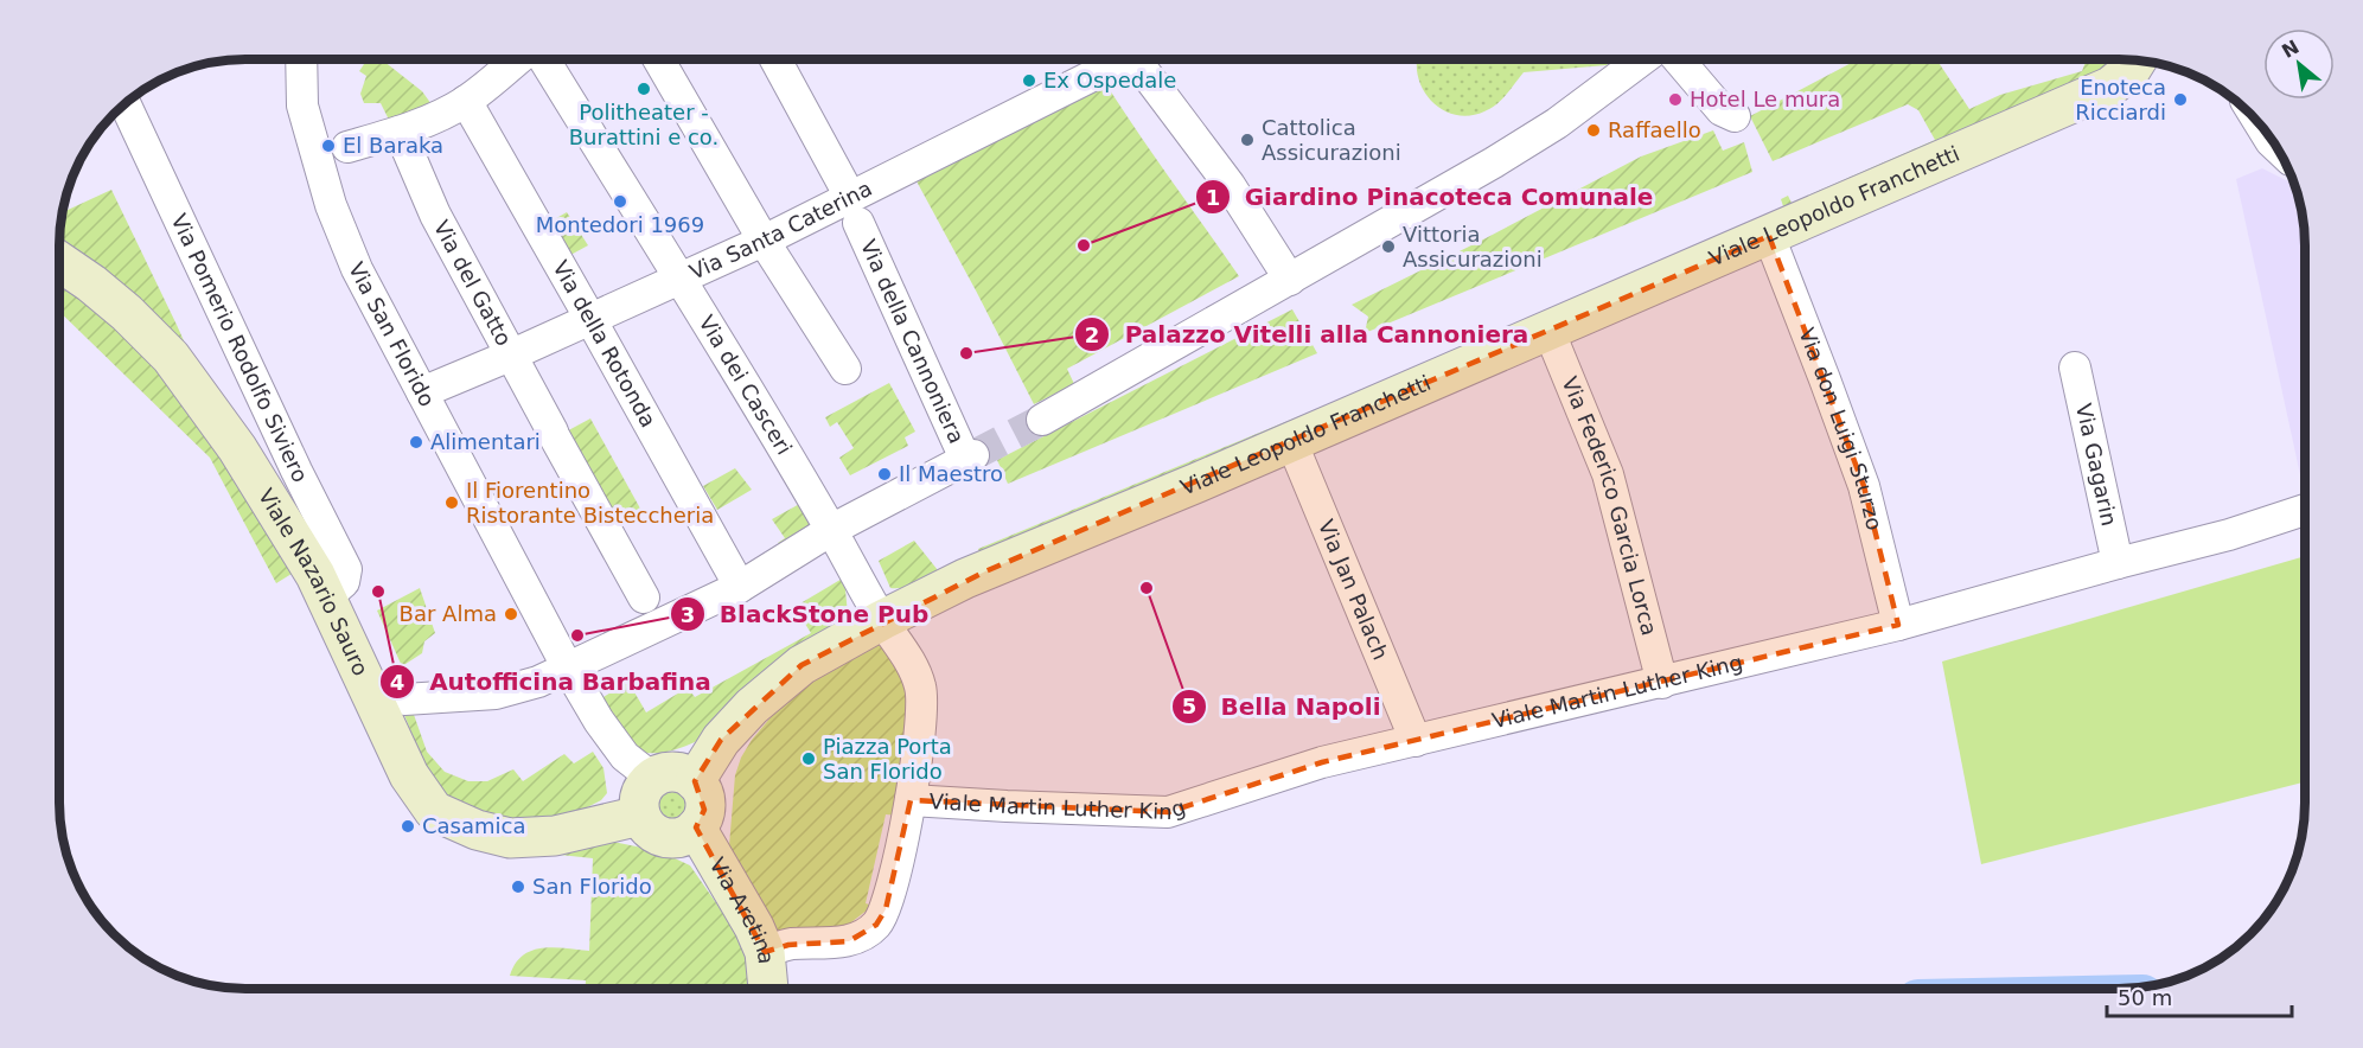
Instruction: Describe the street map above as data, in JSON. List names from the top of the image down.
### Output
{
  "streets": {
    "main road": ["Viale Leopoldo Franchetti", "Viale Nazario Sauro", "Via Aretina"],
    "street": [
      "Via Santa Caterina",
      "Via del Gatto",
      "Via San Florido",
      "Via della Cannoniera",
      "Via della Rotonda",
      "Via Pomerio Rodolfo Siviero",
      "Via dei Casceri",
      "Via don Luigi Sturzo",
      "Via Gagarin",
      "Via Federico Garcia Lorca",
      "Via Jan Palach",
      "Viale Martin Luther King"
    ]
  },
  "crossings": [
    ["Viale Leopoldo Franchetti", "Via San Florido"],
    ["Viale Leopoldo Franchetti", "Via dei Casceri"],
    ["Viale Leopoldo Franchetti", "Via don Luigi Sturzo"],
    ["Viale Leopoldo Franchetti", "Via Federico Garcia Lorca"],
    ["Viale Leopoldo Franchetti", "Viale Nazario Sauro"],
    ["Viale Leopoldo Franchetti", "Via Jan Palach"],
    ["Viale Leopoldo Franchetti", "Via Aretina"],
    ["Via Santa Caterina", "Via del Gatto"],
    ["Via Santa Caterina", "Via San Florido"],
    ["Via Santa Caterina", "Via della Cannoniera"],
    ["Via Santa Caterina", "Via della Rotonda"],
    ["Via Santa Caterina", "Via dei Casceri"],
    ["Via San Florido", "Viale Nazario Sauro"],
    ["Via San Florido", "Via Aretina"],
    ["Via della Cannoniera", "Via dei Casceri"],
    ["Via Pomerio Rodolfo Siviero", "Viale Nazario Sauro"],
    ["Via don Luigi Sturzo", "Viale Martin Luther King"],
    ["Via Gagarin", "Viale Martin Luther King"],
    ["Via Federico Garcia Lorca", "Viale Martin Luther King"],
    ["Viale Nazario Sauro", "Via Aretina"],
    ["Via Jan Palach", "Viale Martin Luther King"]
  ],
  "places": [
    "Ex Ospedale",
    "Politheater - Burattini e co.",
    "Hotel Le mura",
    "Enoteca Ricciardi",
    "Raffaello",
    "Cattolica Assicurazioni",
    "El Baraka",
    "Montedori 1969",
    "Giardino Pinacoteca Comunale",
    "Vittoria Assicurazioni",
    "Palazzo Vitelli alla Cannoniera",
    "Alimentari",
    "Il Maestro",
    "Il Fiorentino Ristorante Bisteccheria",
    "Bella Napoli",
    "Autofficina Barbafina",
    "Bar Alma",
    "BlackStone Pub",
    "Piazza Porta San Florido",
    "Casamica",
    "San Florido"
  ],
  "scale_bar": "50 m",
  "north": "top left"
}
